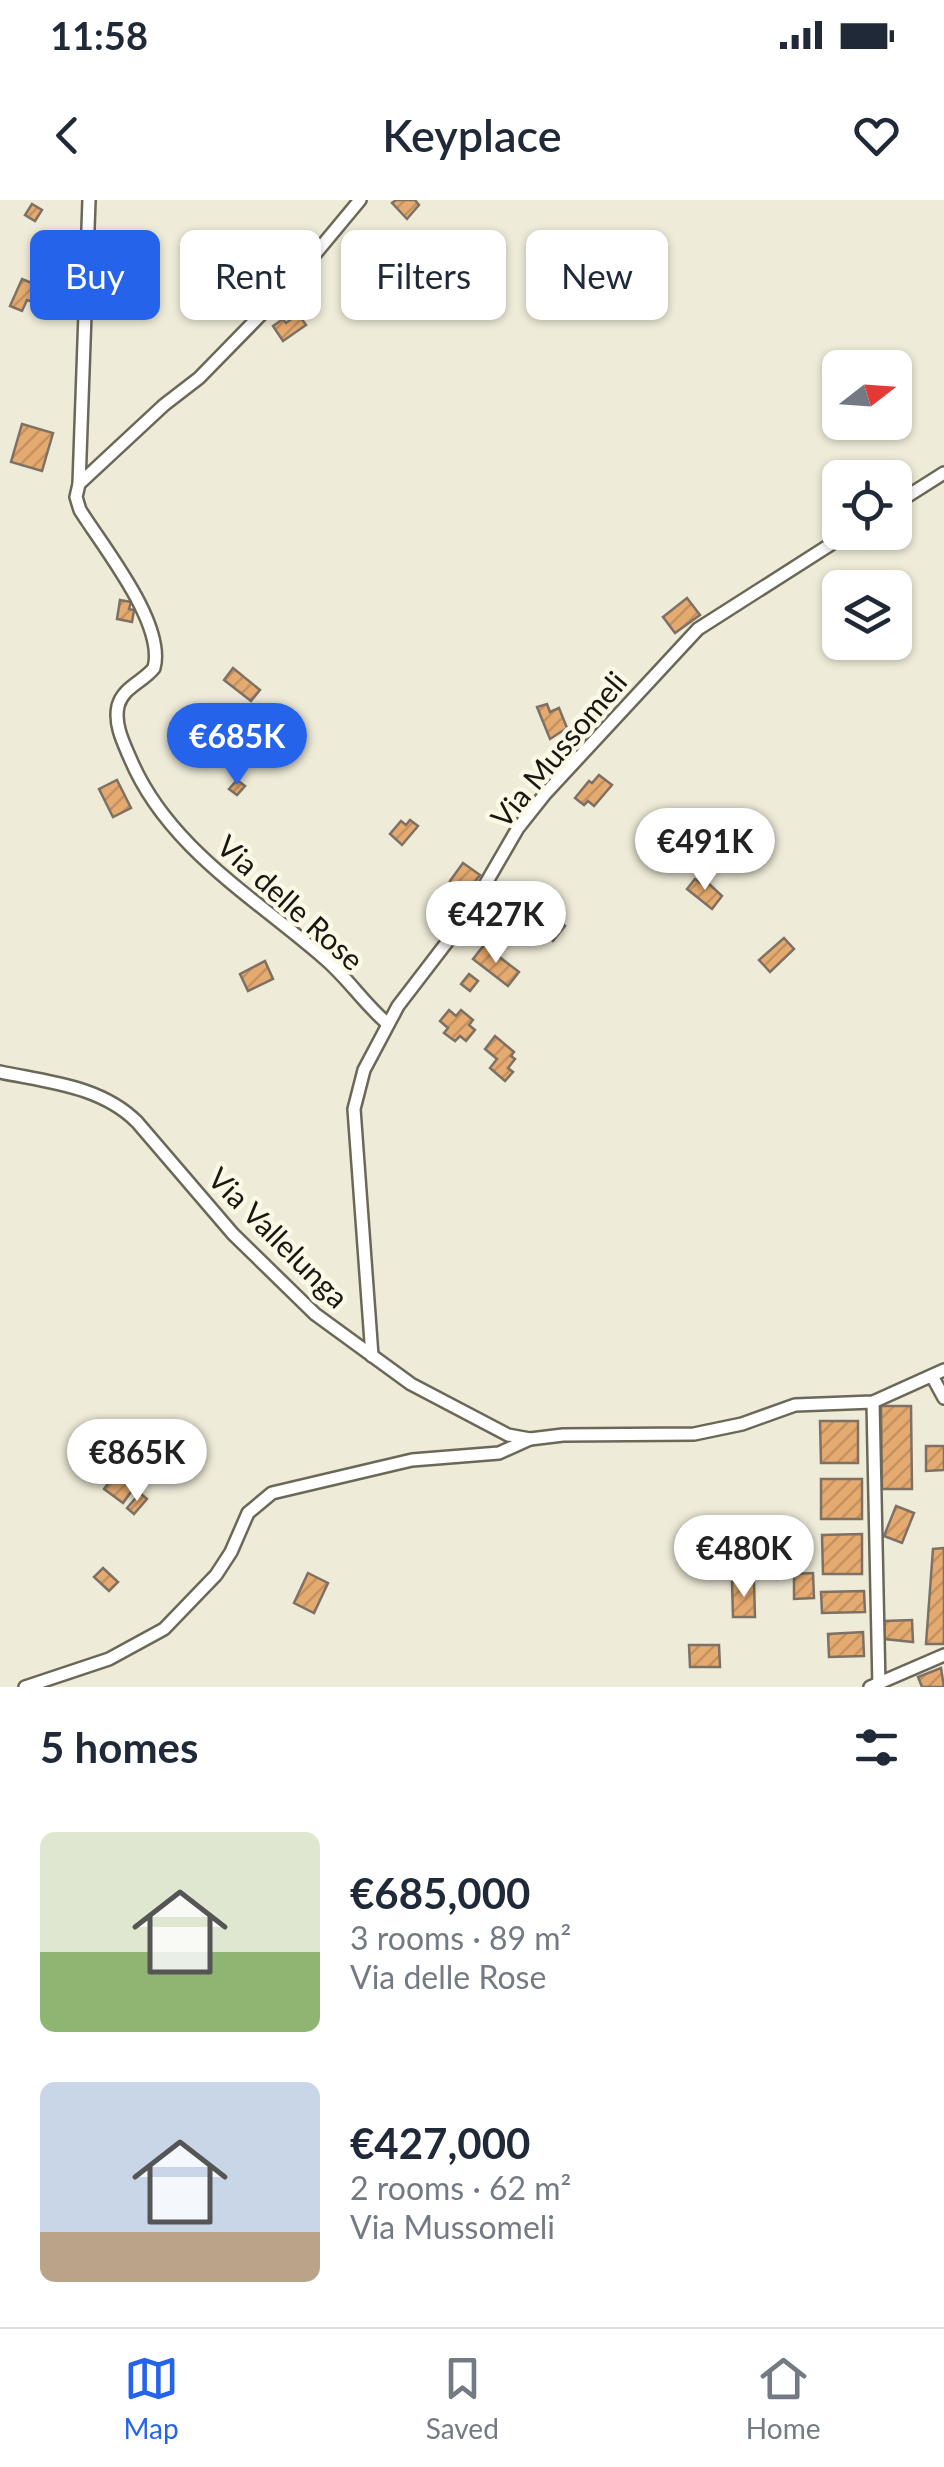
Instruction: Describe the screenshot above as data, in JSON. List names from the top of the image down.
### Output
{
  "streets": {
    "street": ["Via Mussomeli", "Via delle Rose", "Via Vallelunga"]
  },
  "crossings": [
    ["Via Mussomeli", "Via delle Rose"],
    ["Via Mussomeli", "Via Vallelunga"]
  ],
  "north": "right",
  "page": {
    "status": "11:58",
    "header": "Keyplace",
    "chip": [
      "Buy",
      "Rent",
      "Filters",
      "New"
    ],
    "price": [
      "€685K",
      "€491K",
      "€427K",
      "€865K",
      "€480K"
    ],
    "heading": "5 homes",
    "list": [
      {
        "name": "€685,000",
        "note": "3 rooms · 89 m² · Via delle Rose"
      },
      {
        "name": "€427,000",
        "note": "2 rooms · 62 m² · Via Mussomeli"
      }
    ],
    "tabs": ["Map", "Saved", "Home"]
  }
}
